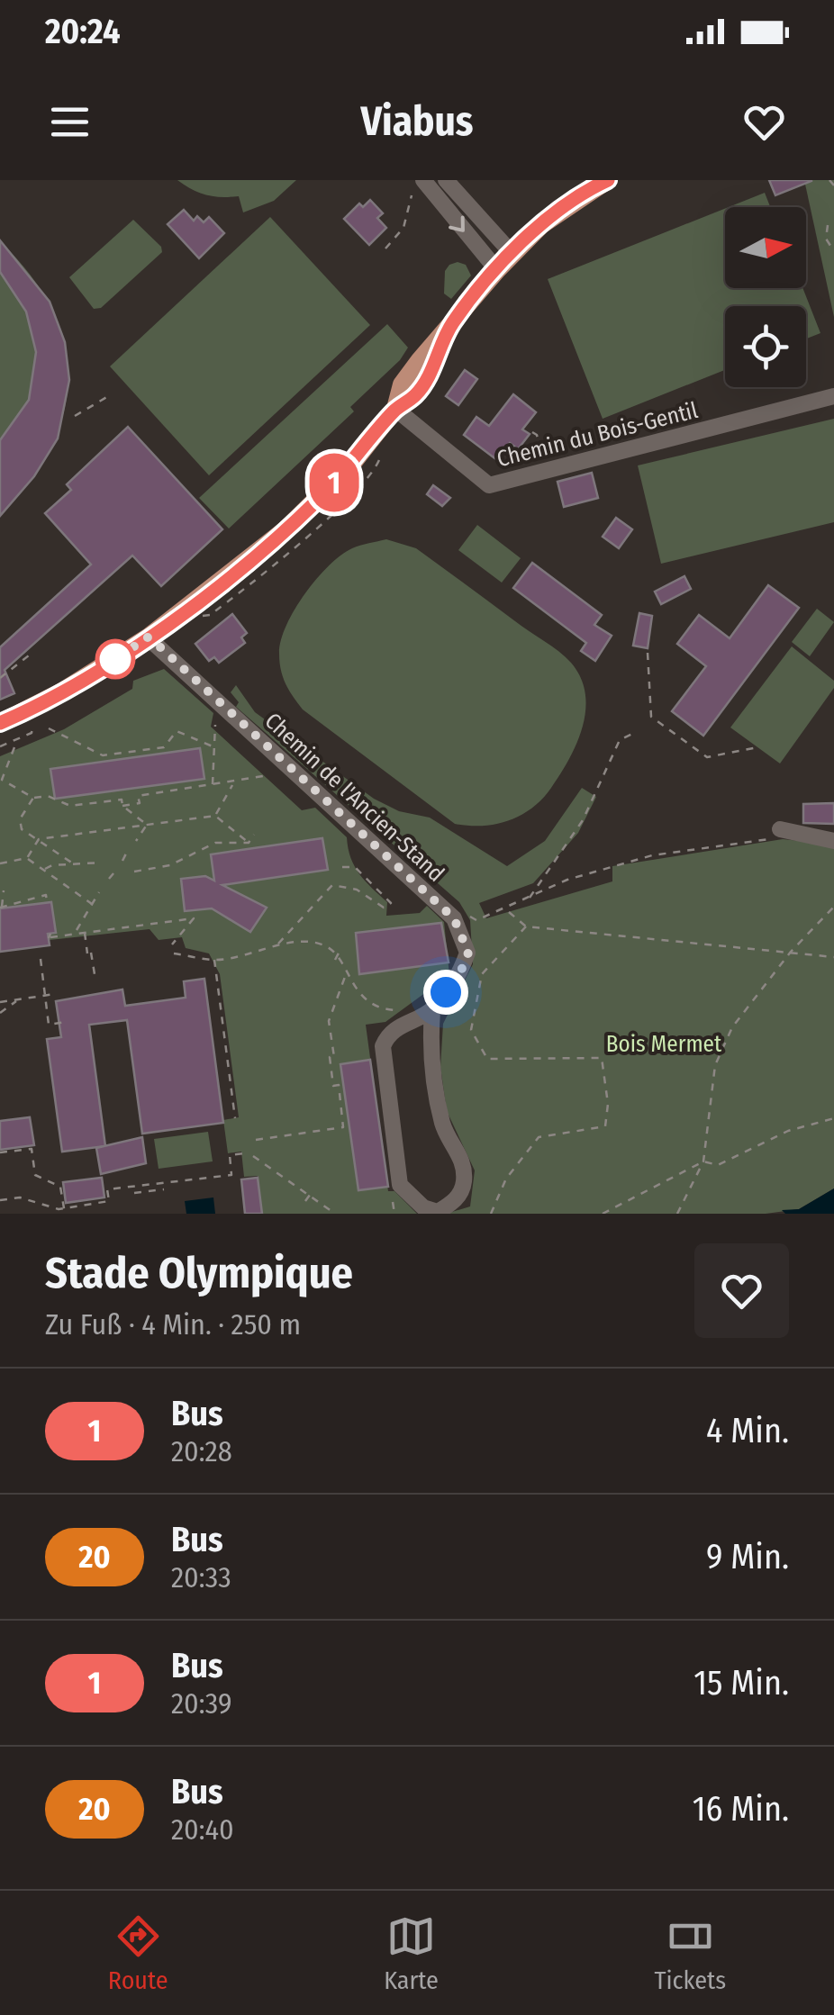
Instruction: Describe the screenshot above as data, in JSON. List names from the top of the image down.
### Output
{
  "streets": {
    "street": ["Chemin du Bois-Gentil", "Chemin de l'Ancien-Stand"]
  },
  "parks": ["Bois Mermet"],
  "lines": ["bus line 1"],
  "north": "right",
  "page": {
    "status": "20:24",
    "header": "Viabus",
    "on_map": "1",
    "heading": ["Stade Olympique", "Zu Fuß · 4 Min. · 250 m"],
    "list": [
      {
        "mark": "1",
        "name": "Bus",
        "note": "20:28",
        "value": "4 Min."
      },
      {
        "mark": "20",
        "name": "Bus",
        "note": "20:33",
        "value": "9 Min."
      },
      {
        "mark": "1",
        "name": "Bus",
        "note": "20:39",
        "value": "15 Min."
      },
      {
        "mark": "20",
        "name": "Bus",
        "note": "20:40",
        "value": "16 Min."
      }
    ],
    "tabs": ["Route", "Karte", "Tickets"]
  }
}
